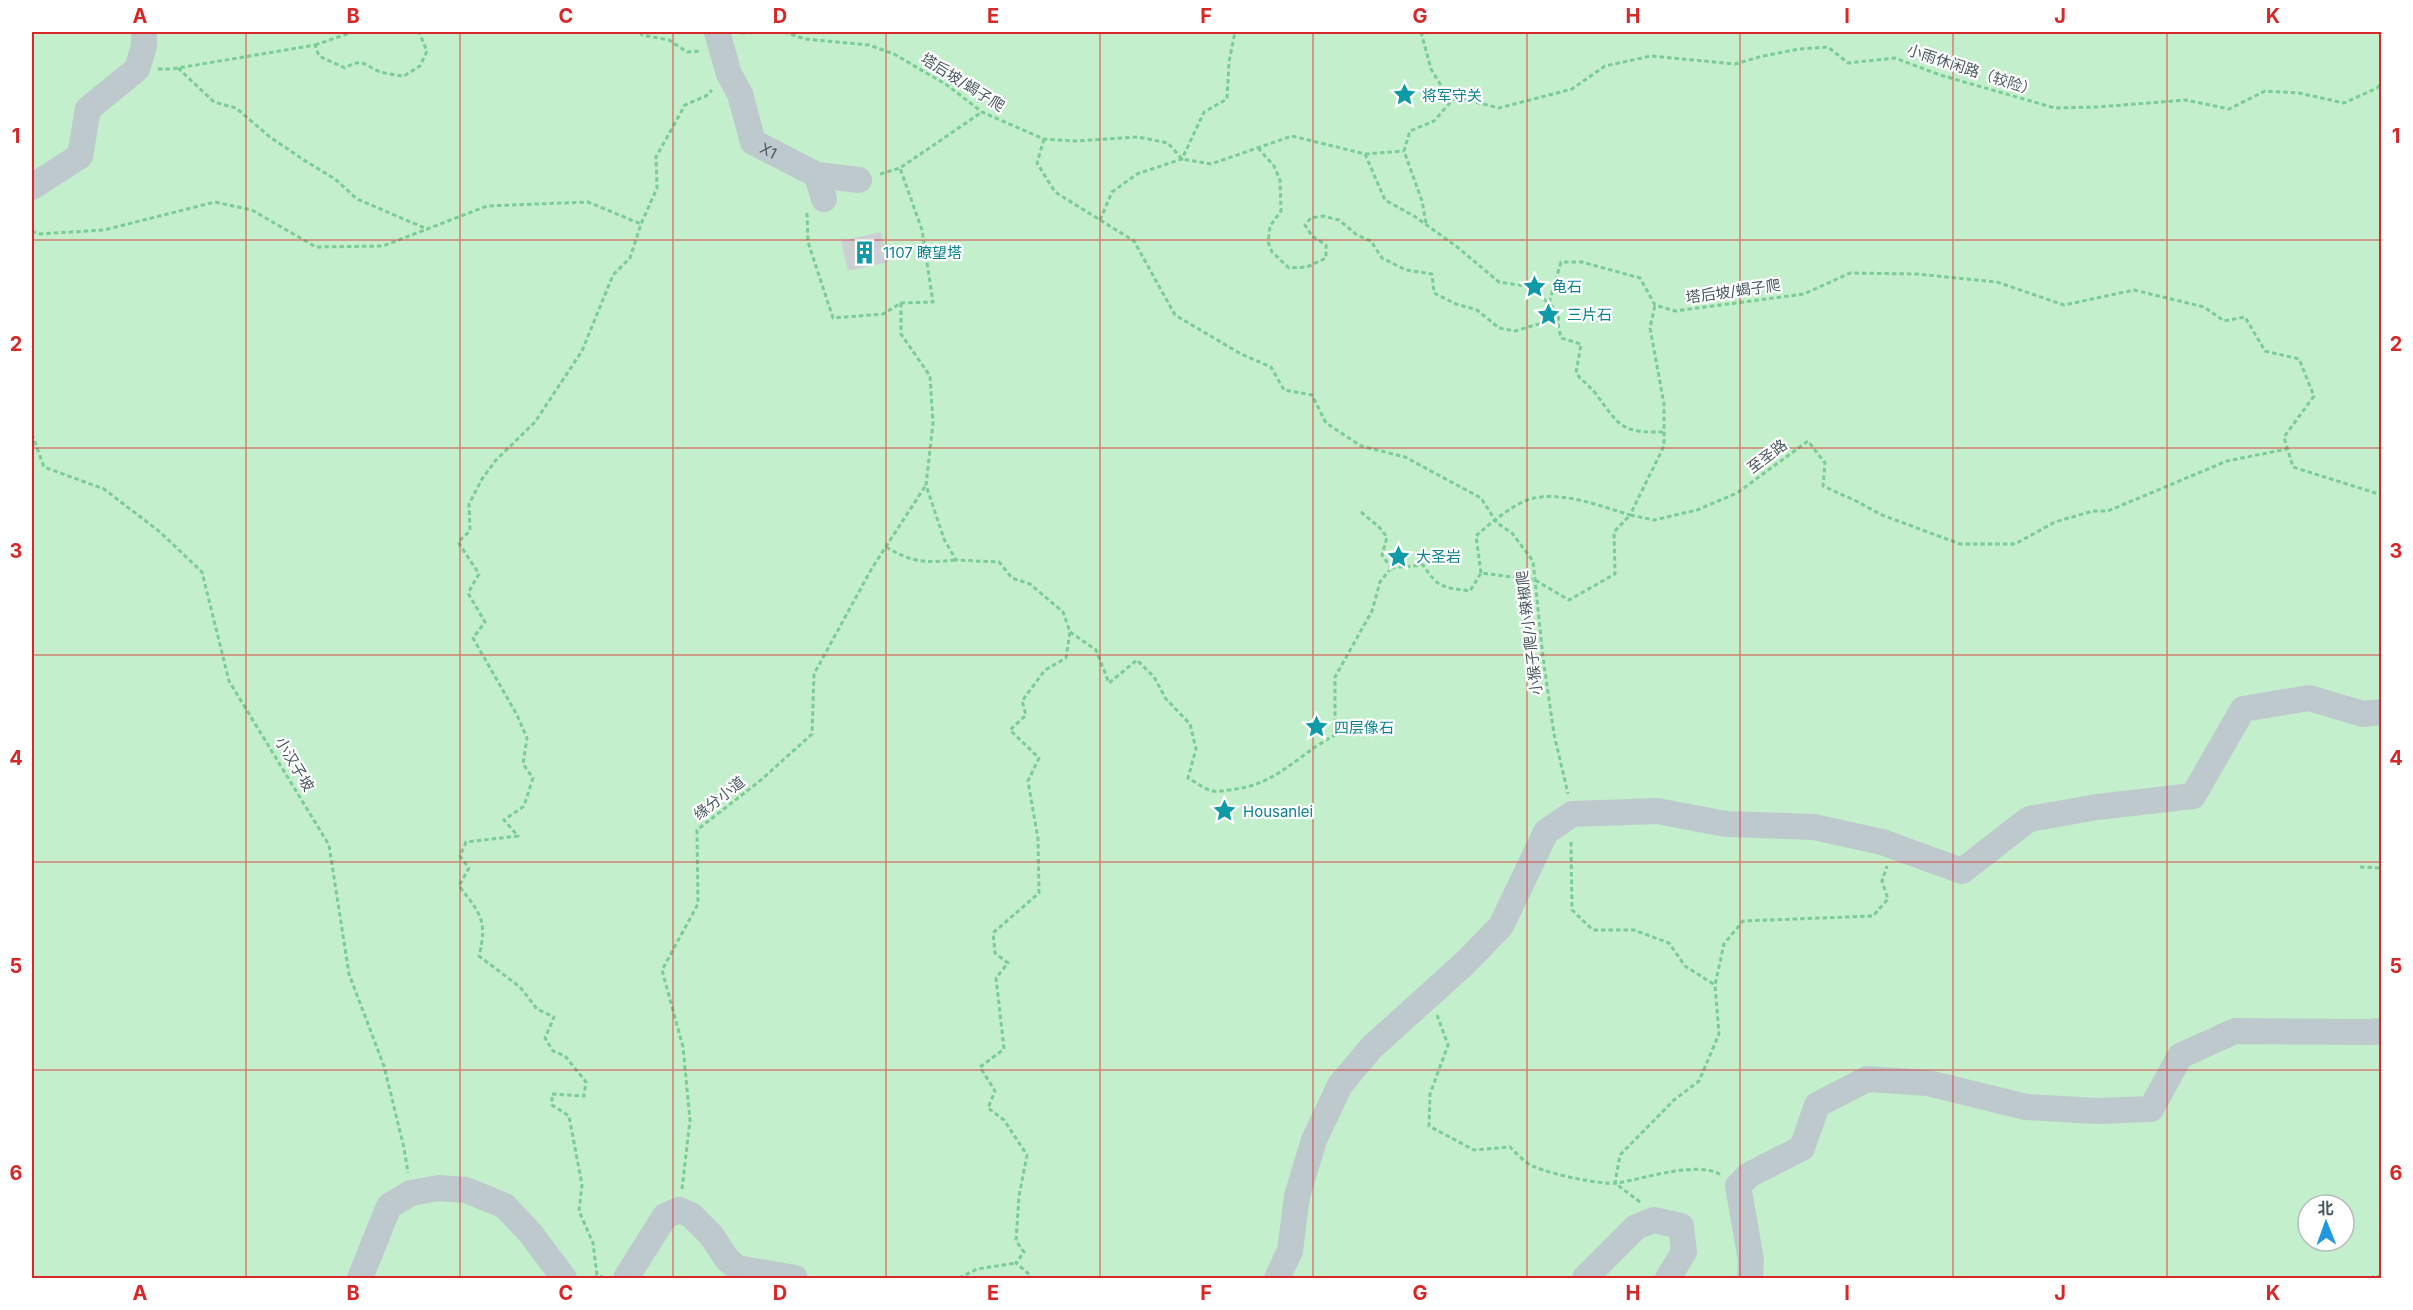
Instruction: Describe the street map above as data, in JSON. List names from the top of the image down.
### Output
{
  "streets": {
    "lane": ["X1"],
    "path": [
      "小雨休闲路（较险）",
      "塔后坡/蝎子爬",
      "至圣路",
      "小猴子爬/小辣椒爬",
      "小汉子坡",
      "缘分小道"
    ]
  },
  "crossings": [
    ["塔后坡/蝎子爬", "至圣路"],
    ["塔后坡/蝎子爬", "小猴子爬/小辣椒爬"]
  ],
  "places": {
    "place": [
      "将军守关",
      "龟石",
      "三片石",
      "大圣岩",
      "四层像石",
      "Housanlei"
    ],
    "building": ["1107 瞭望塔"]
  },
  "north": "top",
  "grid": {
    "columns": [
      "A",
      "B",
      "C",
      "D",
      "E",
      "F",
      "G",
      "H",
      "I",
      "J",
      "K"
    ],
    "rows": [
      "1",
      "2",
      "3",
      "4",
      "5",
      "6"
    ]
  }
}
